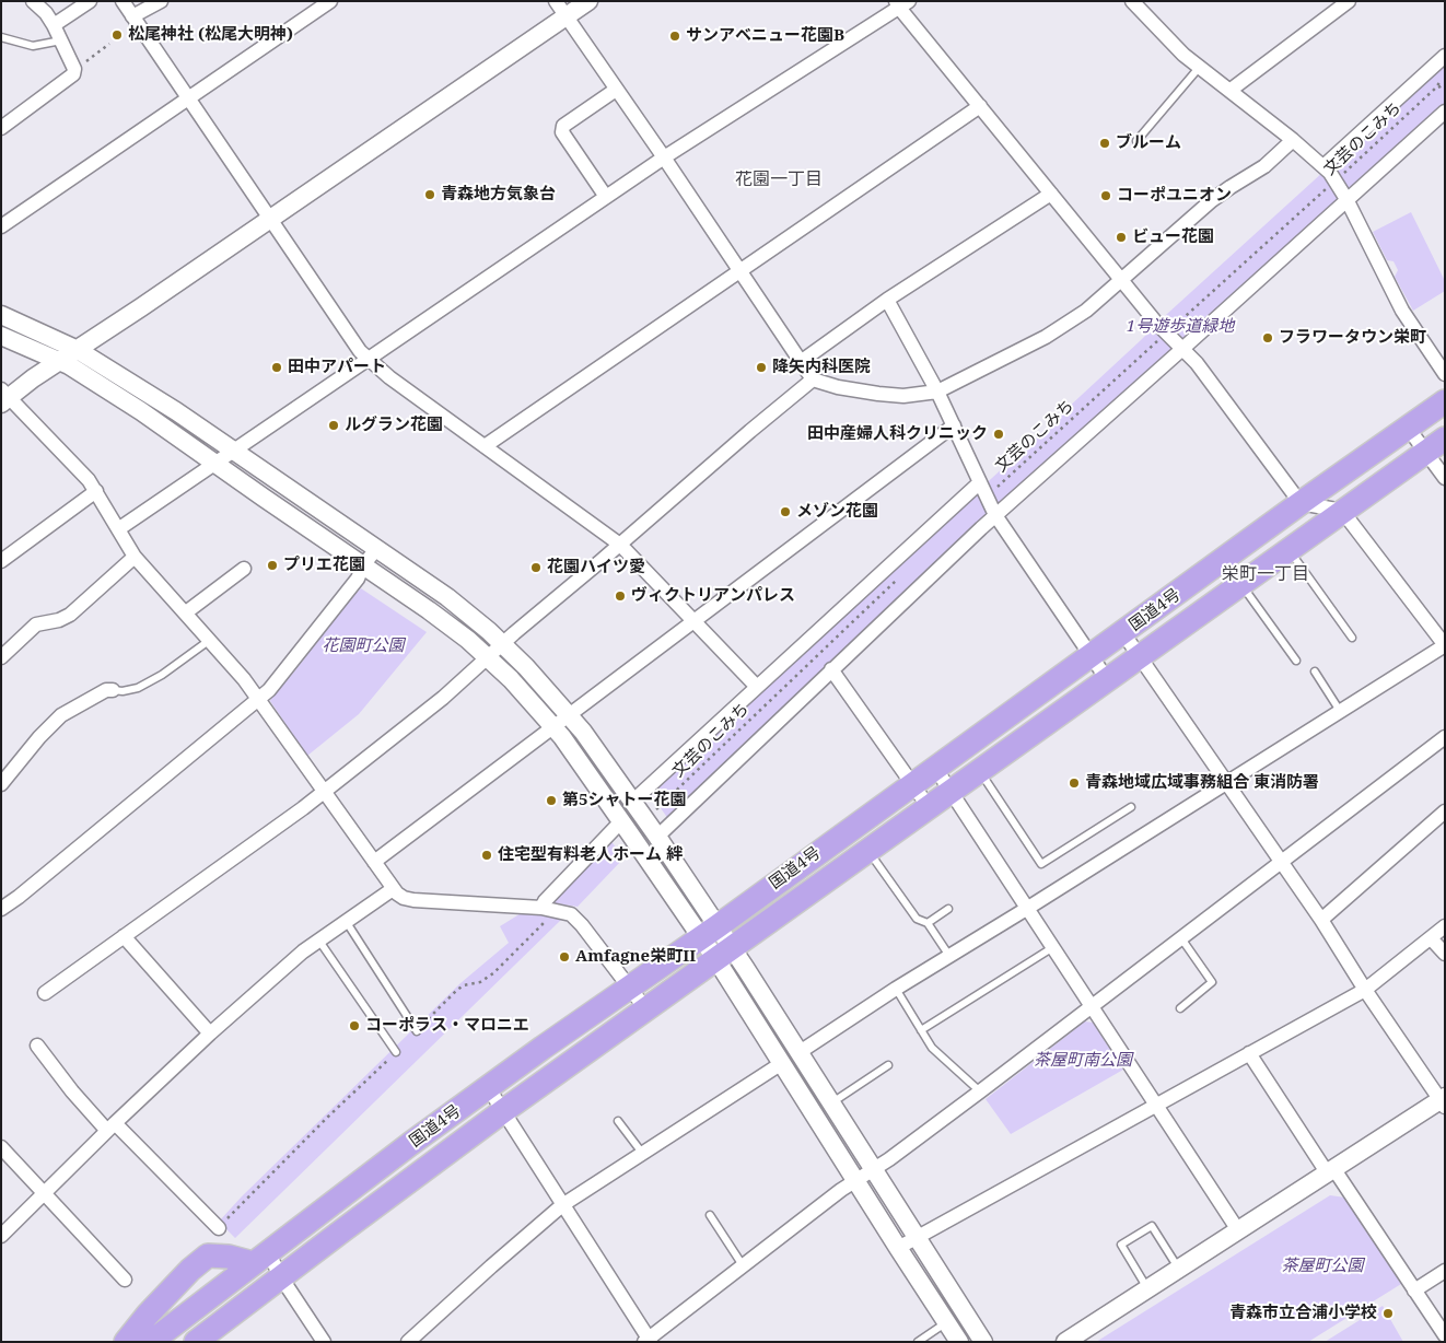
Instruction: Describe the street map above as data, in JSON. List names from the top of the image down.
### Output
{
  "streets": {
    "highway": ["国道4号"],
    "path": ["文芸のこみち"]
  },
  "districts": ["花園一丁目", "栄町一丁目"],
  "parks": [
    "1号遊歩道緑地",
    "花園町公園",
    "茶屋町南公園",
    "茶屋町公園"
  ],
  "places": [
    "松尾神社 (松尾大明神)",
    "サンアベニュー花園B",
    "ブルーム",
    "青森地方気象台",
    "コーポユニオン",
    "ビュー花園",
    "フラワータウン栄町",
    "田中アパート",
    "降矢内科医院",
    "ルグラン花園",
    "田中産婦人科クリニック",
    "メゾン花園",
    "プリエ花園",
    "花園ハイツ愛",
    "ヴィクトリアンパレス",
    "青森地域広域事務組合 東消防署",
    "第5シャトー花園",
    "住宅型有料老人ホーム 絆",
    "Amfagne栄町II",
    "コーポラス・マロニエ",
    "青森市立合浦小学校"
  ]
}
